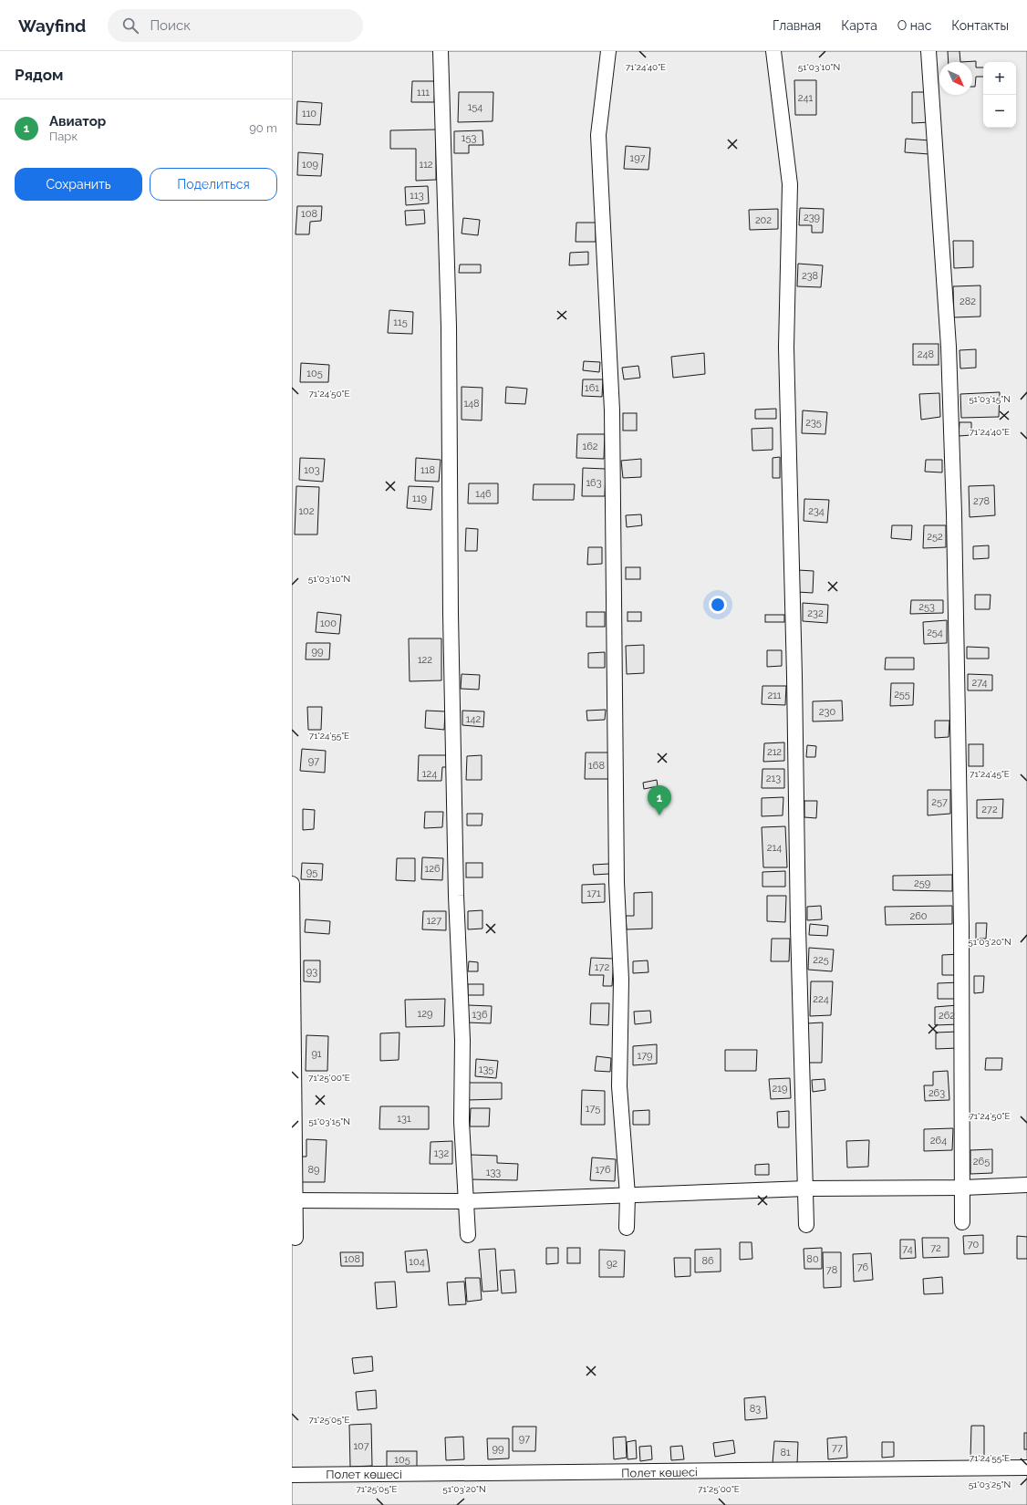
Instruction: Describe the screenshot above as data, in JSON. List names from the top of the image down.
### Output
{
  "streets": {
    "street": ["Полет көшесі"]
  },
  "house_numbers": [
    "111",
    "241",
    "154",
    "110",
    "153",
    "197",
    "109",
    "112",
    "113",
    "108",
    "239",
    "202",
    "238",
    "282",
    "115",
    "248",
    "105",
    "161",
    "148",
    "235",
    "162",
    "103",
    "118",
    "163",
    "146",
    "119",
    "278",
    "102",
    "234",
    "252",
    "253",
    "232",
    "100",
    "254",
    "99",
    "122",
    "274",
    "255",
    "211",
    "230",
    "142",
    "212",
    "97",
    "168",
    "124",
    "213",
    "257",
    "272",
    "214",
    "126",
    "95",
    "259",
    "171",
    "260",
    "127",
    "225",
    "172",
    "93",
    "224",
    "129",
    "136",
    "262",
    "91",
    "179",
    "135",
    "219",
    "263",
    "175",
    "131",
    "264",
    "132",
    "265",
    "89",
    "176",
    "133",
    "70",
    "72",
    "74",
    "108",
    "80",
    "86",
    "104",
    "92",
    "76",
    "78",
    "83",
    "97",
    "107",
    "77",
    "99",
    "81",
    "105"
  ],
  "north": "bottom right",
  "page": {
    "header": "Wayfind",
    "search": "Поиск",
    "nav": [
      "Главная",
      "Карта",
      "О нас",
      "Контакты"
    ],
    "heading": "Рядом",
    "map_buttons": ["+", "−"],
    "list": [
      {
        "mark": "1",
        "name": "Авиатор",
        "note": "Парк",
        "value": "90 m"
      }
    ],
    "buttons": ["Сохранить", "Поделиться"],
    "pins": "1"
  },
  "coordinates": [
    "71°24'40\"E",
    "51°03'10\"N",
    "71°24'50\"E",
    "51°03'15\"N",
    "71°24'55\"E",
    "71°24'45\"E",
    "51°03'20\"N",
    "71°25'00\"E",
    "71°25'05\"E",
    "51°03'25\"N"
  ]
}
